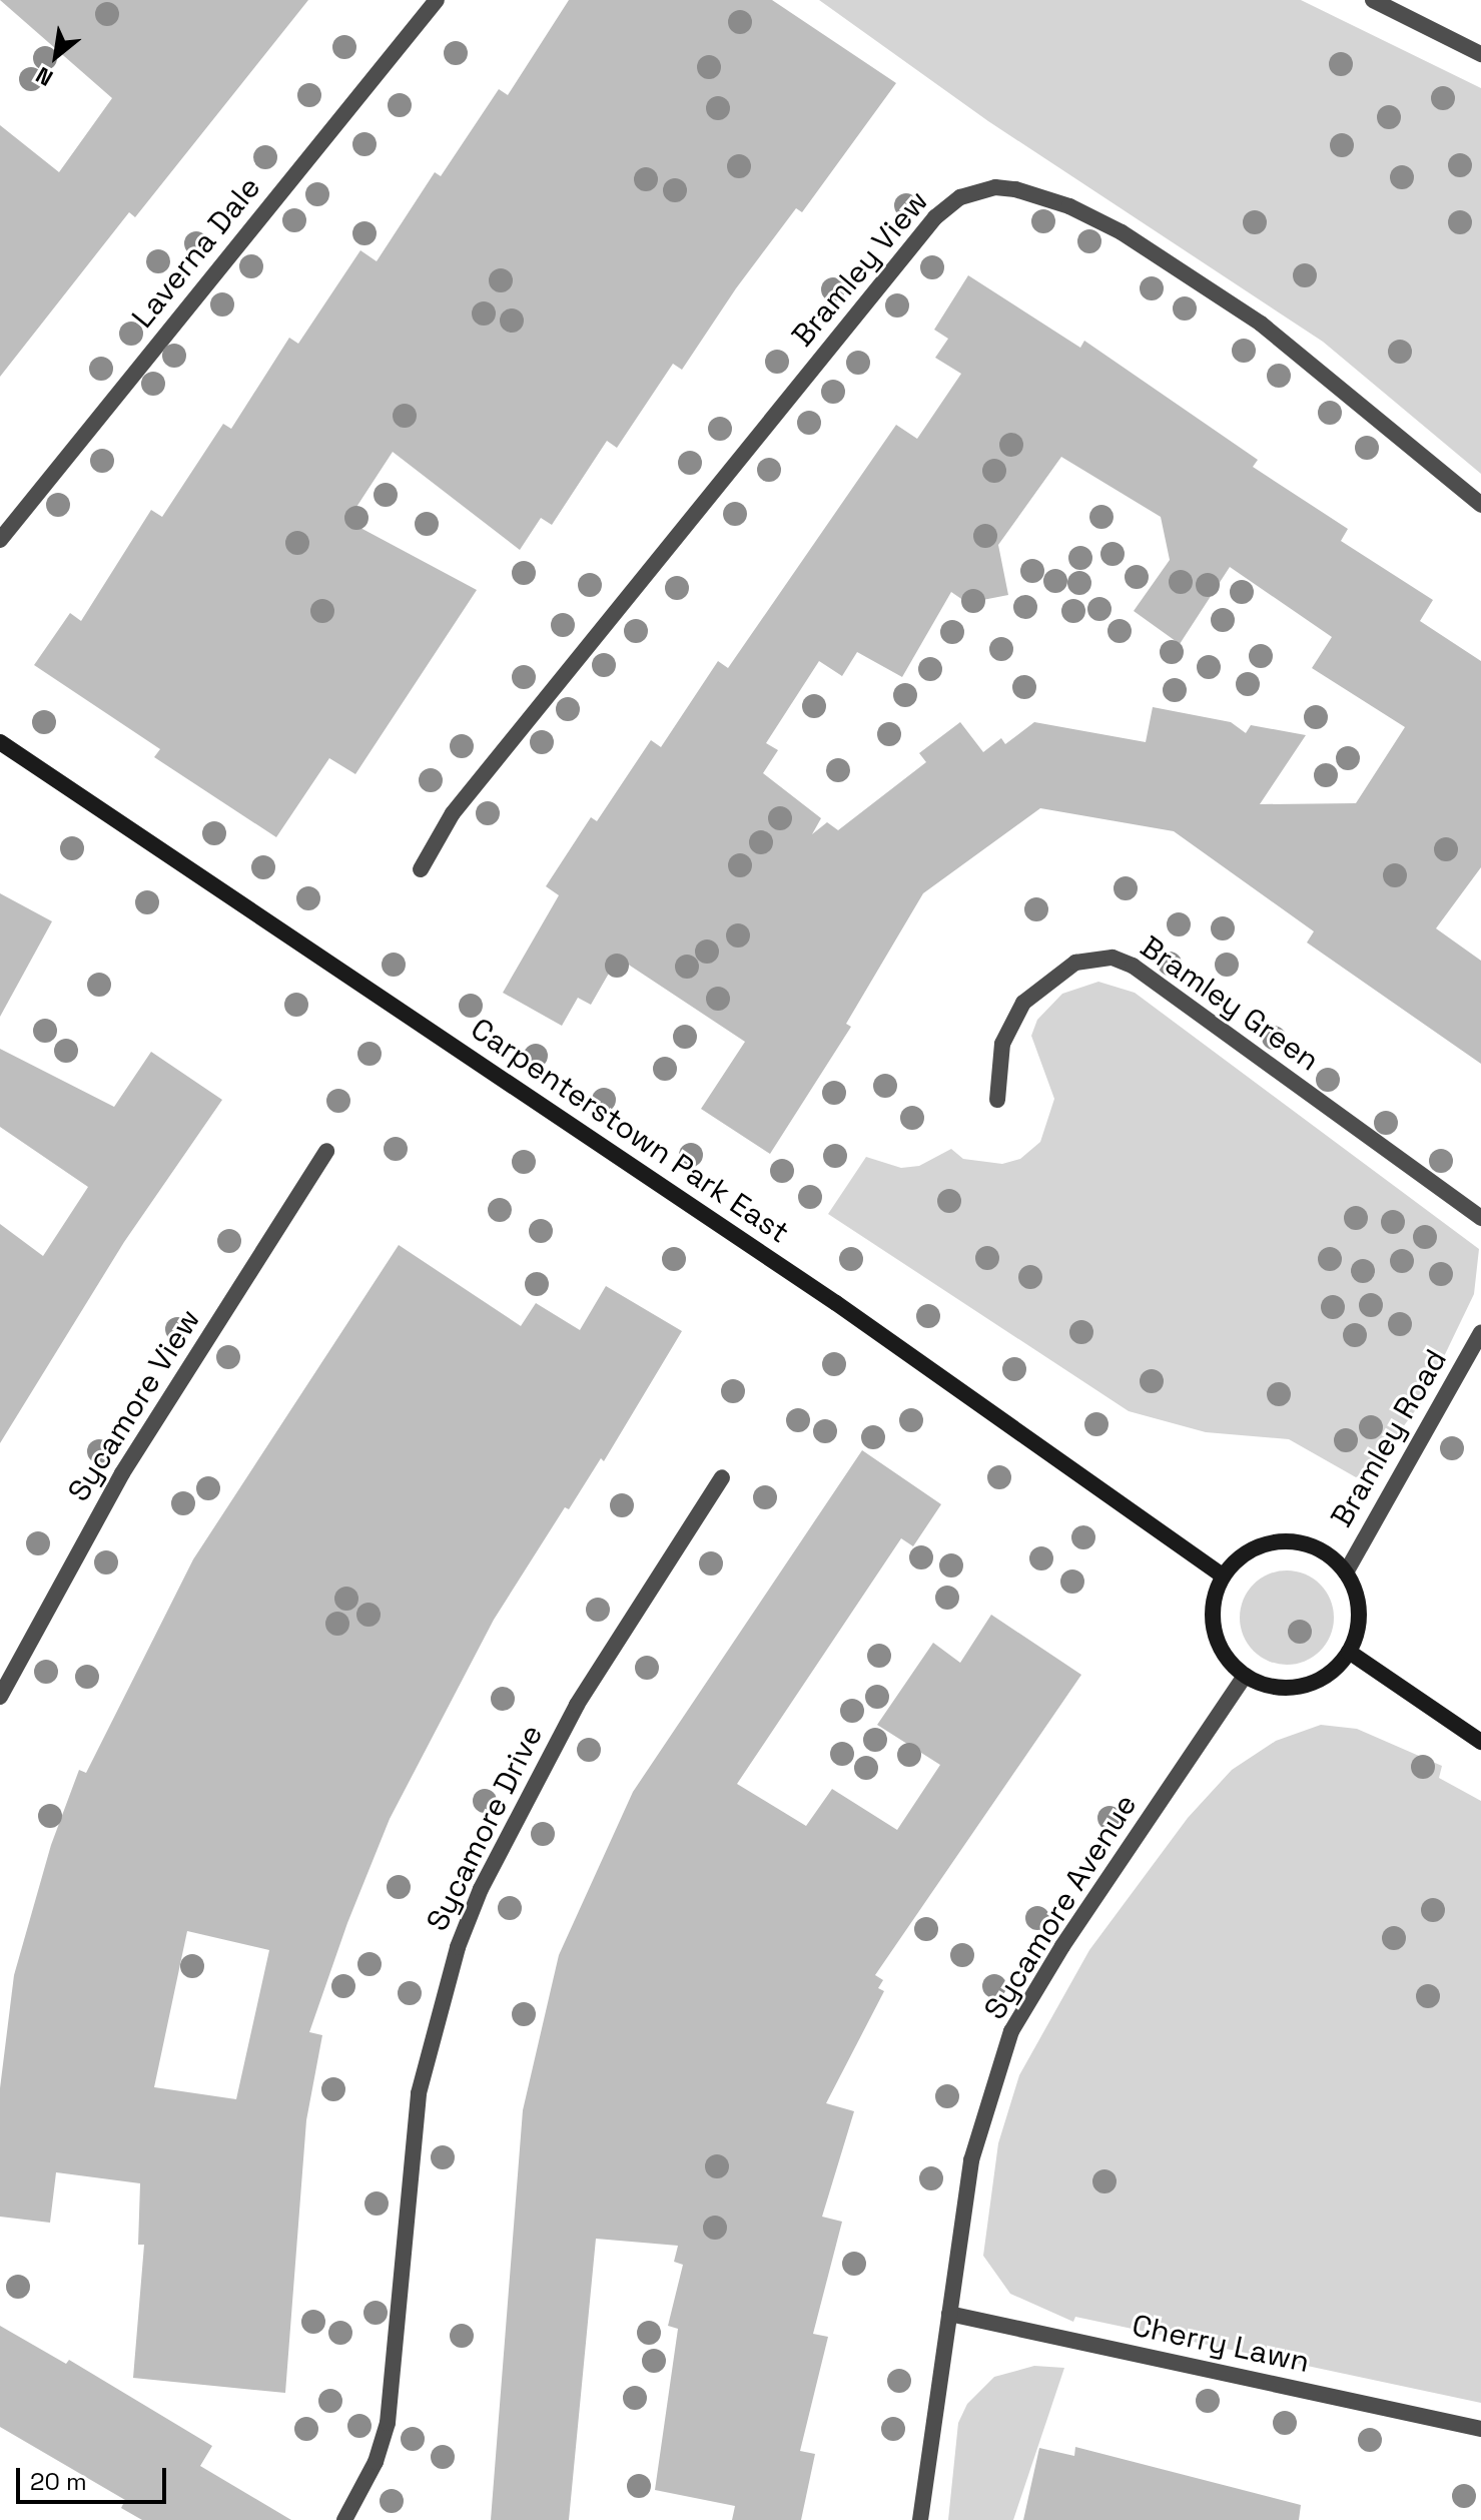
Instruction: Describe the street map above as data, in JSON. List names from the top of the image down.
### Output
{
  "streets": {
    "street": [
      "Laverna Dale",
      "Bramley View",
      "Bramley Green",
      "Carpenterstown Park East",
      "Sycamore View",
      "Bramley Road",
      "Sycamore Drive",
      "Sycamore Avenue",
      "Cherry Lawn"
    ]
  },
  "crossings": [
    ["Carpenterstown Park East", "Bramley Road"],
    ["Carpenterstown Park East", "Sycamore Avenue"],
    ["Bramley Road", "Sycamore Avenue"],
    ["Sycamore Avenue", "Cherry Lawn"]
  ],
  "scale_bar": "20 m",
  "north": "bottom left"
}
